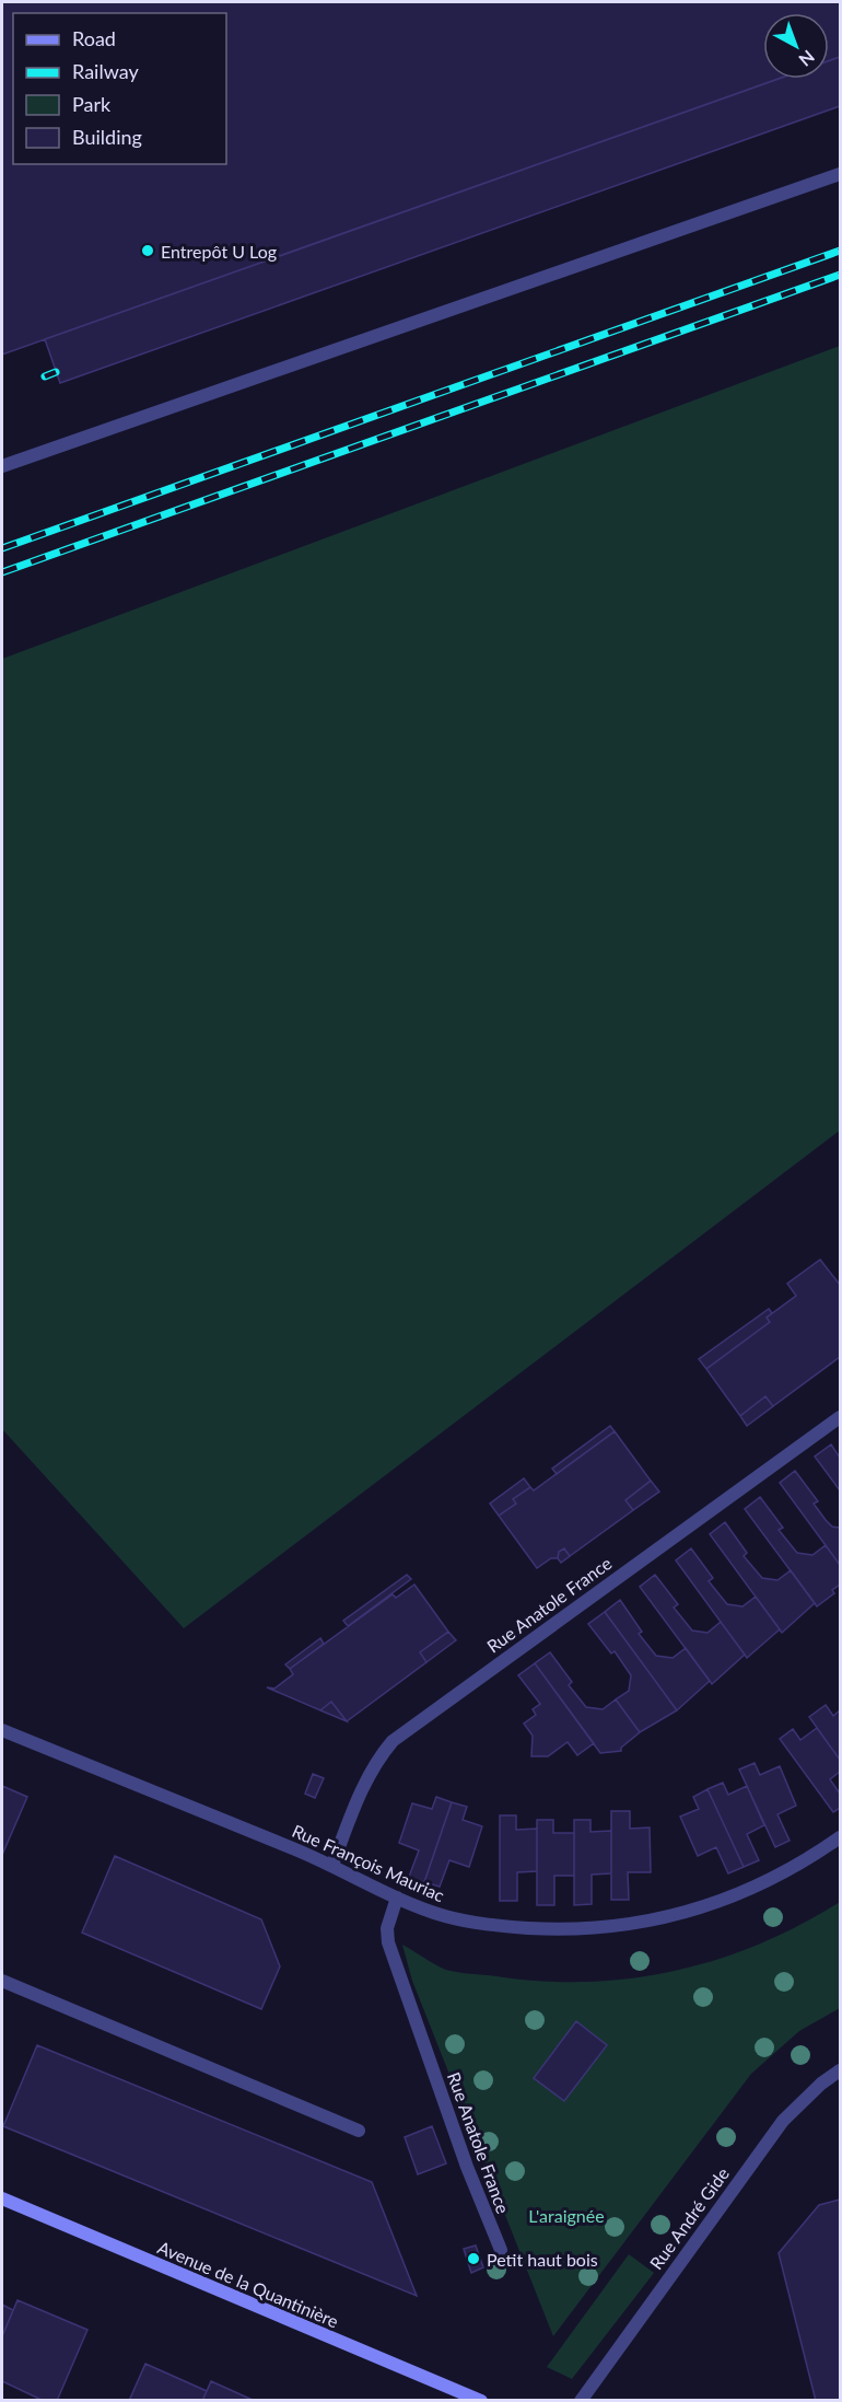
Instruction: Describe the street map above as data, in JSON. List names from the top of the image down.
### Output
{
  "streets": {
    "street": [
      "Rue Anatole France",
      "Rue François Mauriac",
      "Rue André Gide",
      "Avenue de la Quantinière"
    ]
  },
  "crossings": [
    ["Rue Anatole France", "Rue François Mauriac"]
  ],
  "parks": ["L'araignée"],
  "places": ["Entrepôt U Log", "Petit haut bois"],
  "legend": [
    "Road",
    "Railway",
    "Park",
    "Building"
  ],
  "north": "bottom right"
}
